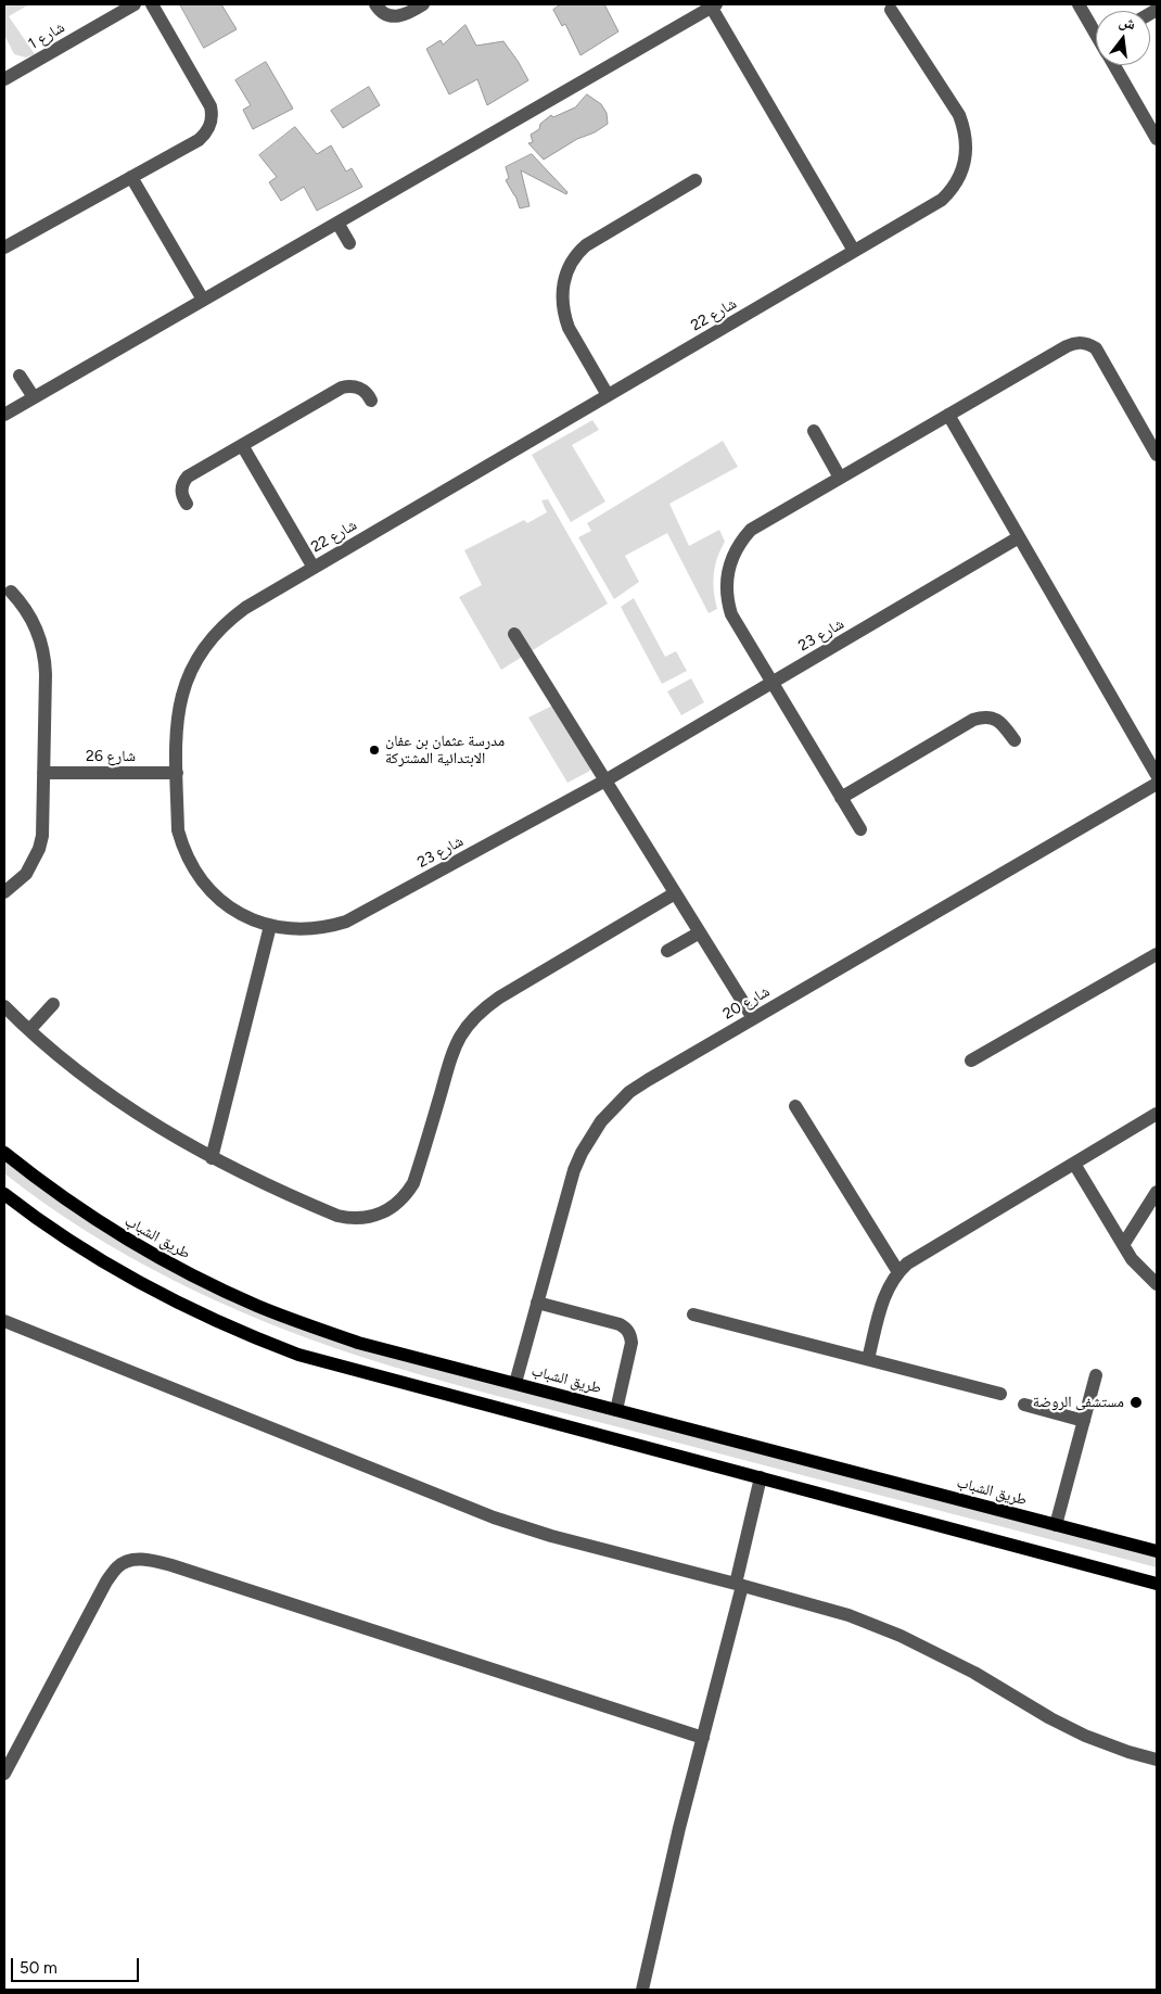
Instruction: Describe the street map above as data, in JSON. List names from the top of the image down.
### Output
{
  "streets": {
    "main road": ["طريق الشباب"],
    "street": [
      "شارع 1",
      "شارع 22",
      "شارع 23",
      "شارع 26",
      "شارع 20"
    ]
  },
  "crossings": [
    ["شارع 22", "شارع 23"],
    ["شارع 23", "شارع 26"],
    ["شارع 20", "طريق الشباب"]
  ],
  "places": ["مدرسة عثمان بن عفان الابتدائية المشتركة", "مستشفى الروضة"],
  "scale_bar": "50 m",
  "north": "top"
}
